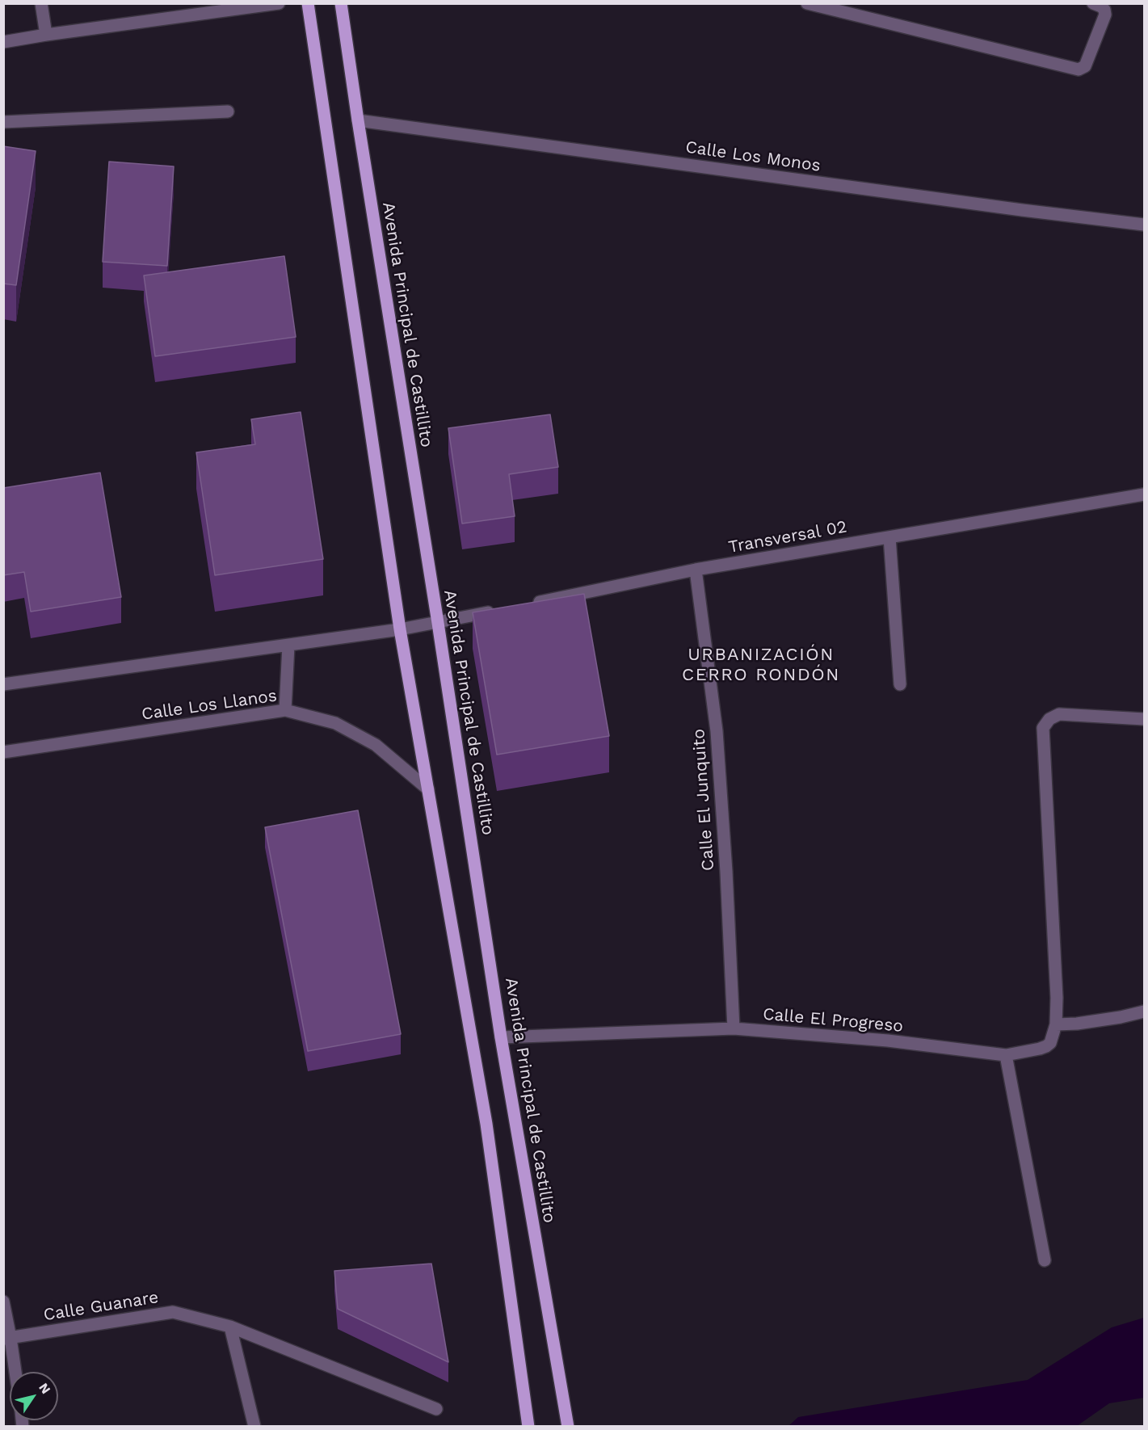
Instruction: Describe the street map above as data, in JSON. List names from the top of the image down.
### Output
{
  "streets": {
    "main road": ["Avenida Principal de Castillito"],
    "street": [
      "Calle Los Monos",
      "Transversal 02",
      "Calle Los Llanos",
      "Calle El Junquito",
      "Calle El Progreso",
      "Calle Guanare"
    ]
  },
  "crossings": [
    ["Calle Los Monos", "Avenida Principal de Castillito"],
    ["Avenida Principal de Castillito", "Calle El Progreso"],
    ["Transversal 02", "Calle El Junquito"],
    ["Calle El Junquito", "Calle El Progreso"]
  ],
  "districts": ["URBANIZACIÓN CERRO RONDÓN"],
  "north": "top right"
}
